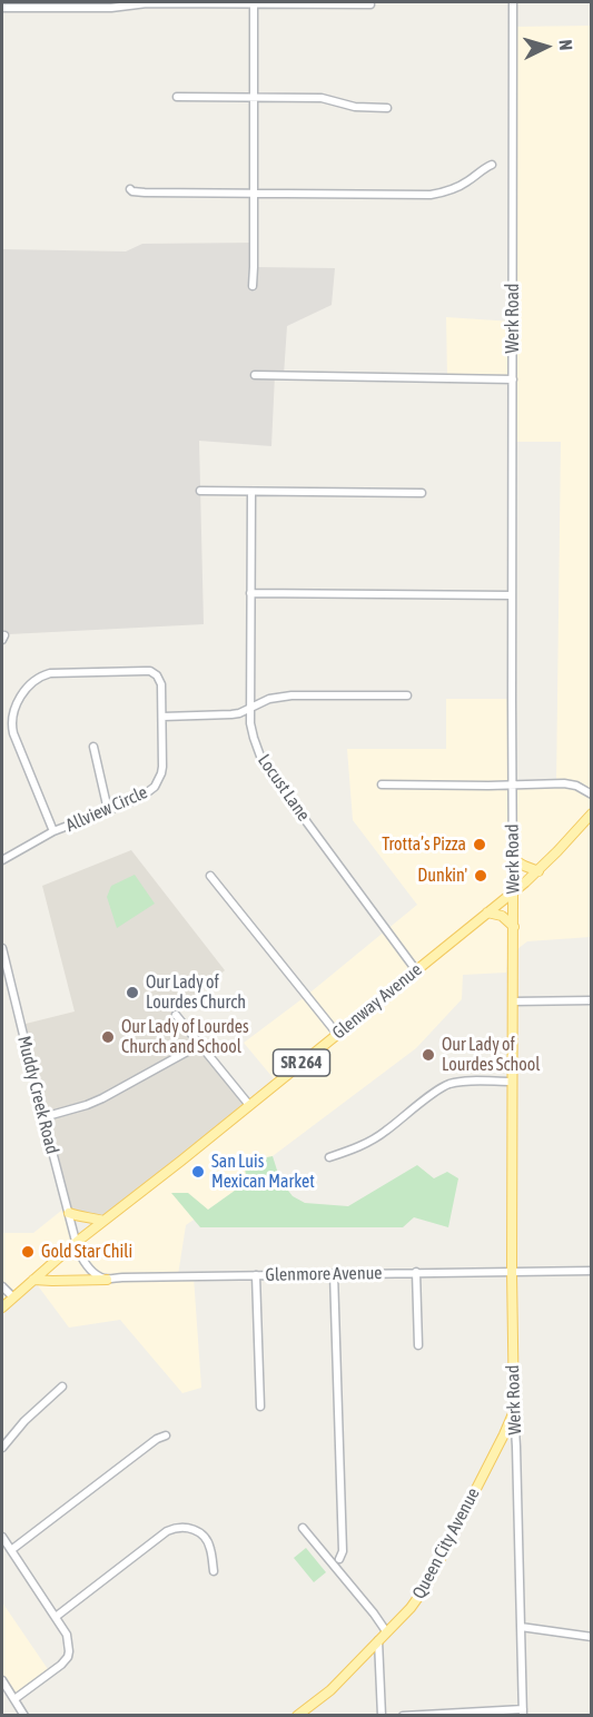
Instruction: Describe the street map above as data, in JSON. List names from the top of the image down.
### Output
{
  "streets": {
    "main road": [
      "Werk Road",
      "Glenway Avenue",
      "SR 264",
      "Queen City Avenue"
    ],
    "street": [
      "Locust Lane",
      "Allview Circle",
      "Muddy Creek Road",
      "Glenmore Avenue"
    ]
  },
  "crossings": [
    ["Werk Road", "Glenway Avenue"],
    ["Werk Road", "Glenmore Avenue"],
    ["Werk Road", "Queen City Avenue"],
    ["Locust Lane", "Glenway Avenue"],
    ["Glenway Avenue", "Muddy Creek Road"]
  ],
  "places": [
    "Trotta’s Pizza",
    "Dunkin'",
    "Our Lady of Lourdes Church",
    "Our Lady of Lourdes Church and School",
    "Our Lady of Lourdes School",
    "San Luis Mexican Market",
    "Gold Star Chili"
  ],
  "north": "right"
}
